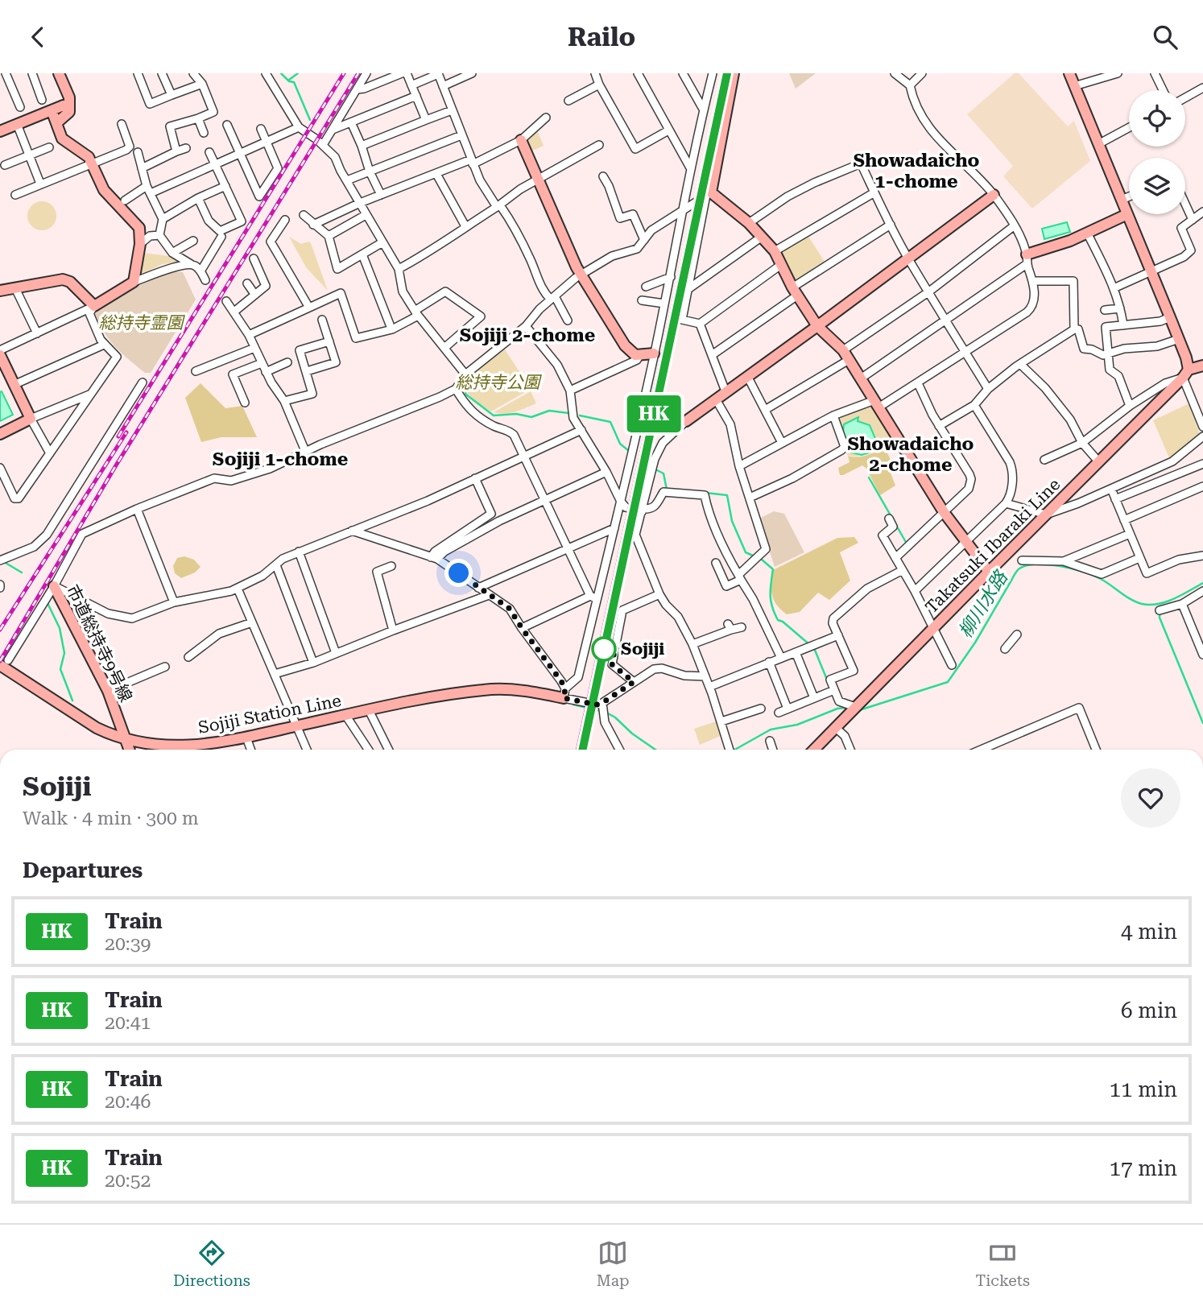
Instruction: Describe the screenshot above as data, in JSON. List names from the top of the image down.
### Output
{
  "streets": {
    "street": ["Takatsuki Ibaraki Line", "市道総持寺9号線", "Sojiji Station Line"]
  },
  "crossings": [
    ["市道総持寺9号線", "Sojiji Station Line"]
  ],
  "districts": [
    "Showadaicho 1-chome",
    "Sojiji 2-chome",
    "Showadaicho 2-chome",
    "Sojiji 1-chome"
  ],
  "water": ["柳川水路"],
  "parks": ["総持寺霊園", "総持寺公園"],
  "places": ["Sojiji"],
  "page": {
    "header": "Railo",
    "on_map": "HK",
    "heading": [
      ["Sojiji", "Walk · 4 min · 300 m"],
      "Departures"
    ],
    "list": [
      {
        "mark": "HK",
        "name": "Train",
        "note": "20:39",
        "value": "4 min"
      },
      {
        "mark": "HK",
        "name": "Train",
        "note": "20:41",
        "value": "6 min"
      },
      {
        "mark": "HK",
        "name": "Train",
        "note": "20:46",
        "value": "11 min"
      },
      {
        "mark": "HK",
        "name": "Train",
        "note": "20:52",
        "value": "17 min"
      }
    ],
    "tabs": ["Directions", "Map", "Tickets"]
  }
}
